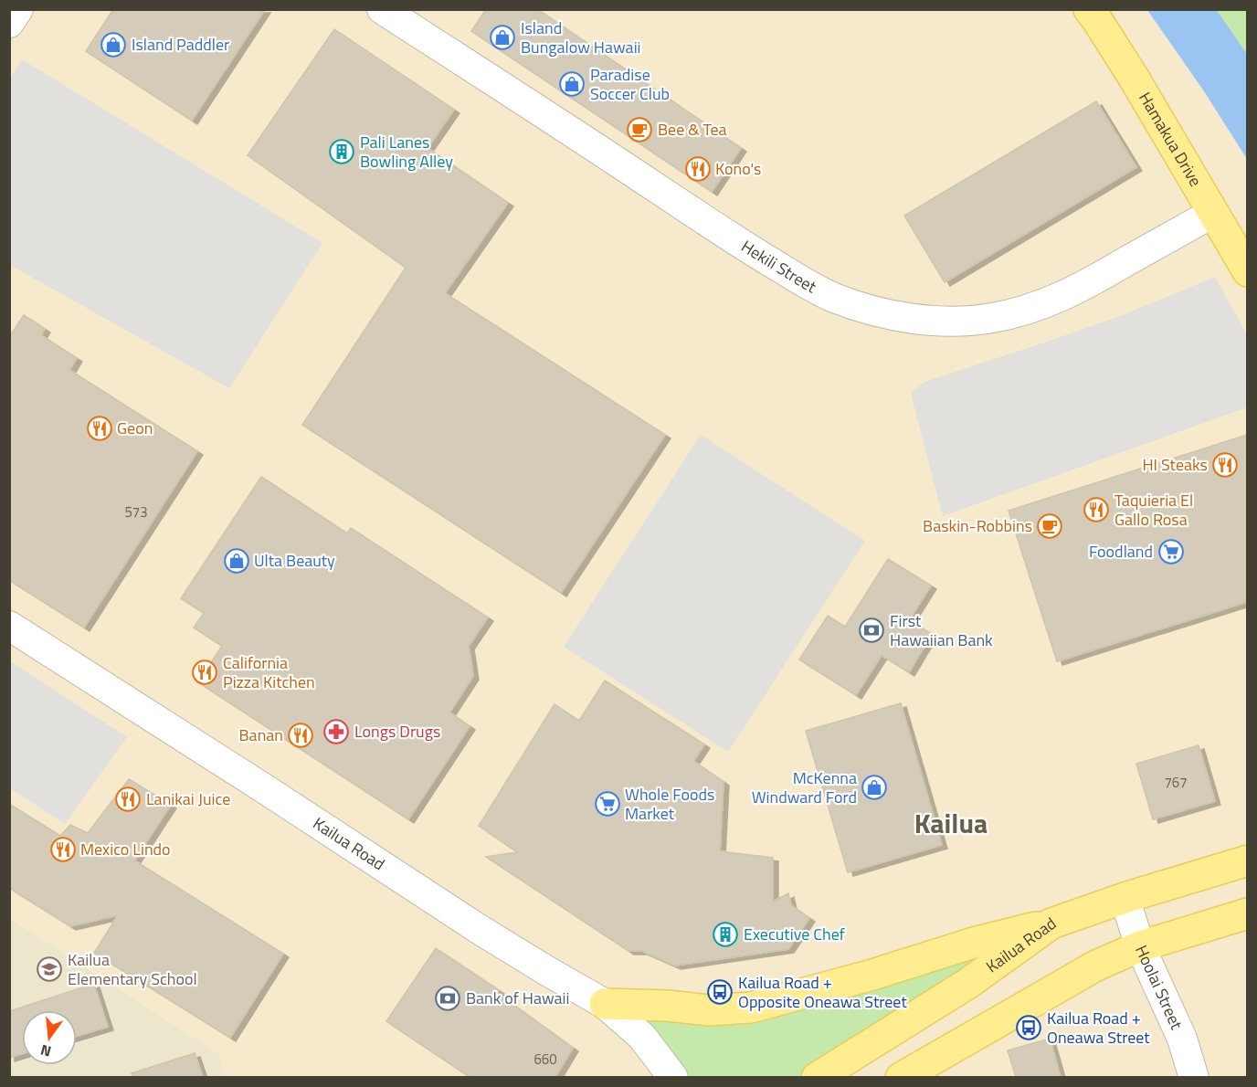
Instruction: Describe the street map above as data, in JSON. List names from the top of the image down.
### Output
{
  "streets": {
    "main road": ["Hamakua Drive", "Kailua Road"],
    "street": ["Hekili Street", "Hoolai Street"]
  },
  "crossings": [
    ["Hamakua Drive", "Hekili Street"],
    ["Kailua Road", "Hoolai Street"]
  ],
  "districts": ["Kailua"],
  "places": {
    "shop": [
      "Island Bungalow Hawaii",
      "Island Paddler",
      "Paradise Soccer Club",
      "Ulta Beauty",
      "McKenna Windward Ford"
    ],
    "cafe": ["Bee & Tea", "Baskin-Robbins"],
    "building": ["Pali Lanes Bowling Alley", "Executive Chef"],
    "restaurant": [
      "Kono's",
      "Geon",
      "HI Steaks",
      "Taquieria El Gallo Rosa",
      "California Pizza Kitchen",
      "Banan",
      "Lanikai Juice",
      "Mexico Lindo"
    ],
    "supermarket": ["Foodland", "Whole Foods Market"],
    "bank": ["First Hawaiian Bank", "Bank of Hawaii"],
    "pharmacy": ["Longs Drugs"],
    "school or university": ["Kailua Elementary School"],
    "bus stop": ["Kailua Road + Opposite Oneawa Street", "Kailua Road + Oneawa Street"]
  },
  "house_numbers": ["573", "767", "660"],
  "north": "bottom"
}
